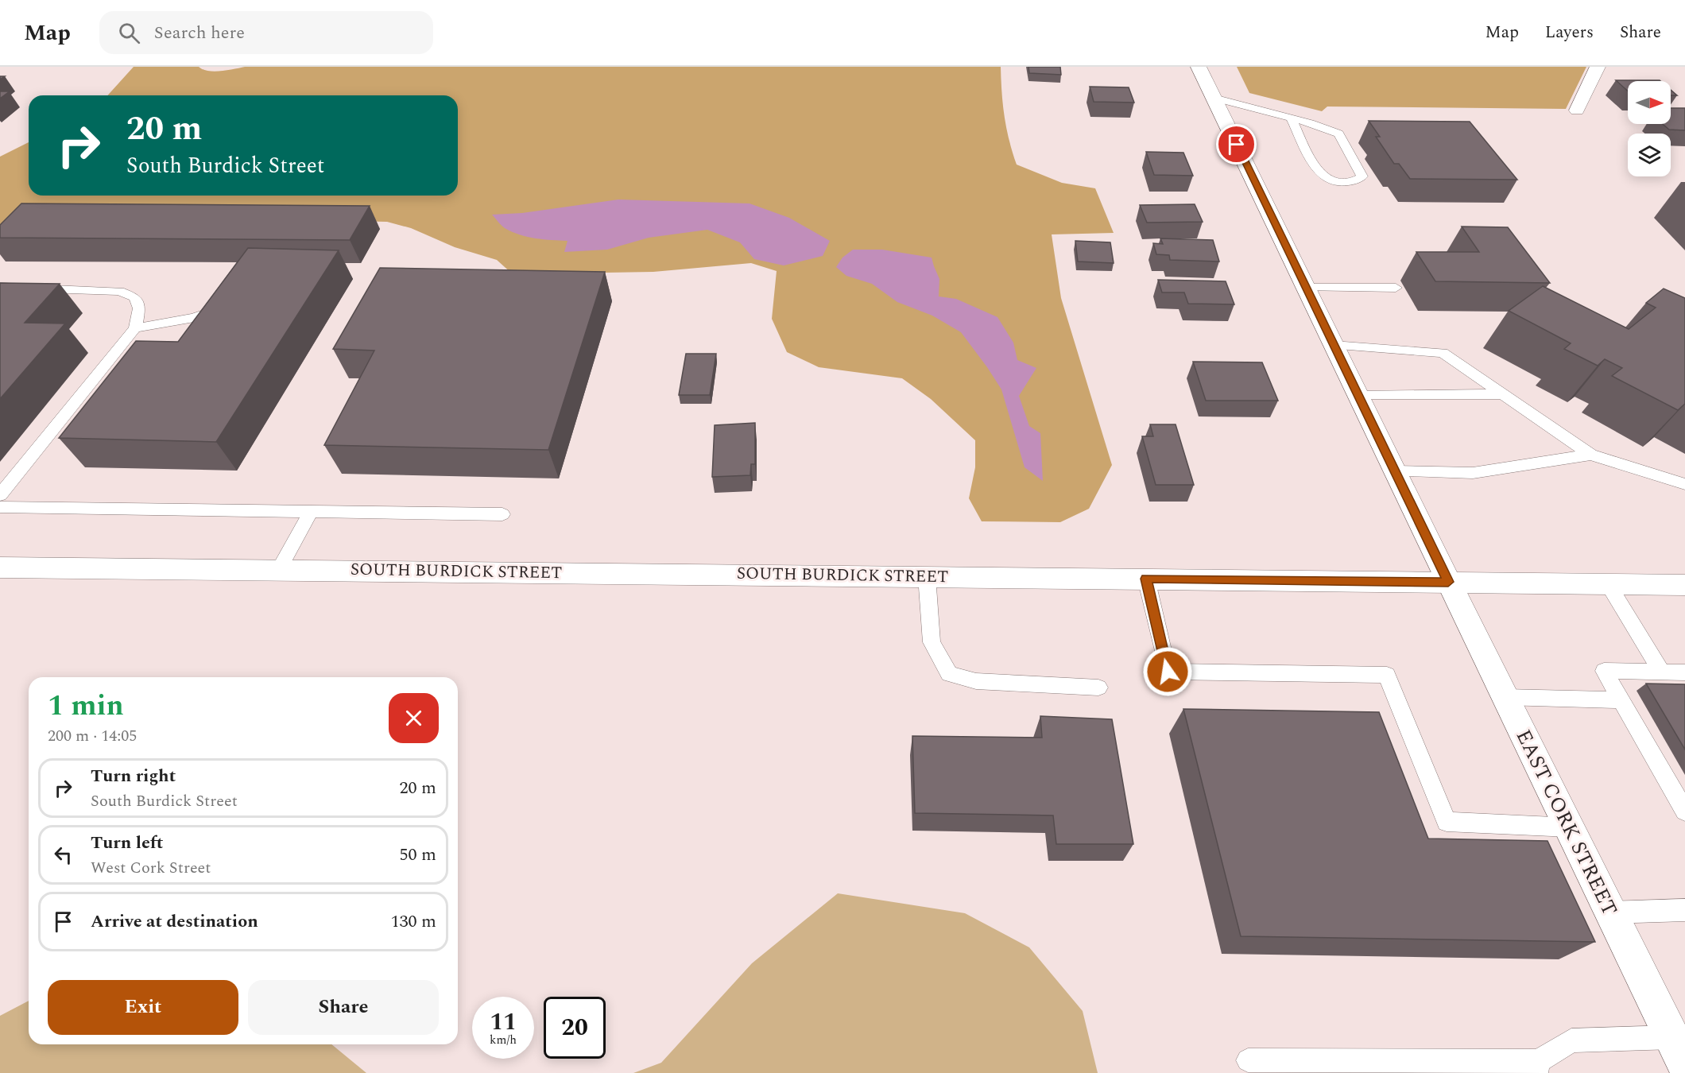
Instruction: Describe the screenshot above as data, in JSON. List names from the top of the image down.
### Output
{
  "streets": {
    "street": ["SOUTH BURDICK STREET", "EAST CORK STREET"]
  },
  "crossings": [
    ["SOUTH BURDICK STREET", "EAST CORK STREET"]
  ],
  "north": "right",
  "page": {
    "header": "Map",
    "search": "Search here",
    "nav": ["Map", "Layers", "Share"],
    "turn": ["20 m", "South Burdick Street"],
    "heading": ["1 min", "200 m · 14:05"],
    "list": [
      {
        "name": "Turn right",
        "note": "South Burdick Street",
        "value": "20 m"
      },
      {
        "name": "Turn left",
        "note": "West Cork Street",
        "value": "50 m"
      },
      {
        "name": "Arrive at destination",
        "value": "130 m"
      }
    ],
    "buttons": ["Exit", "Share"],
    "speed": "11 km/h",
    "limit": "20"
  }
}
